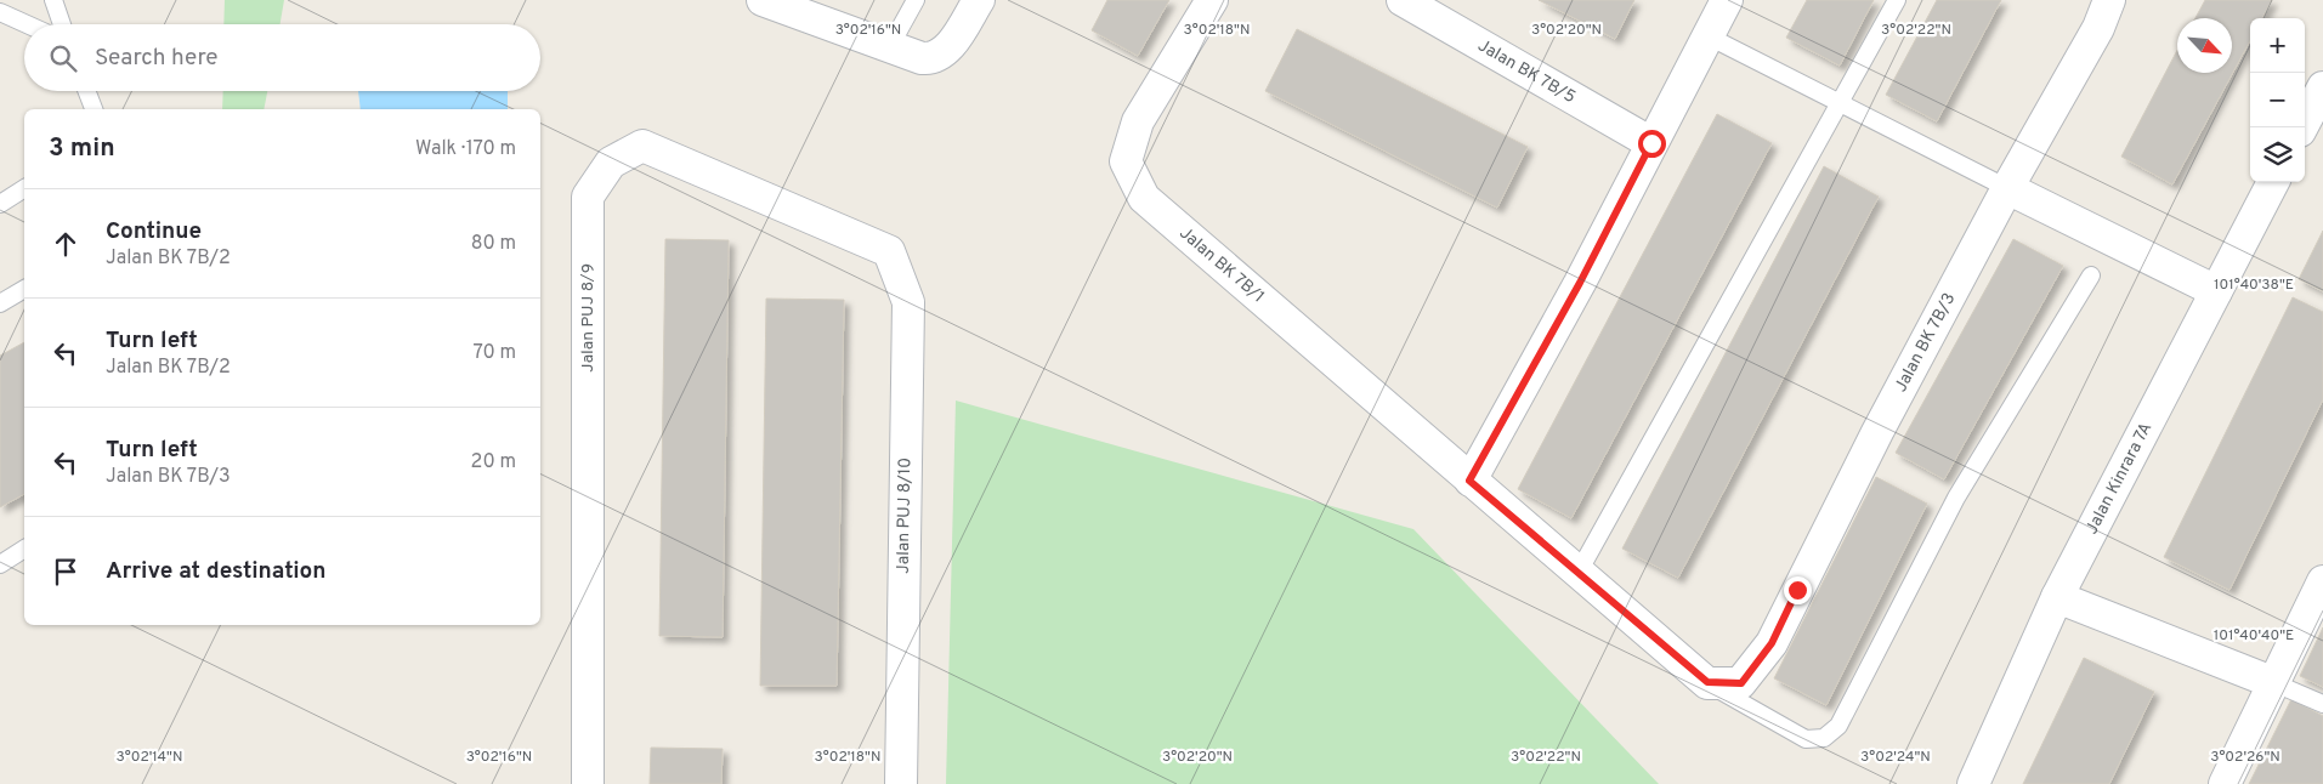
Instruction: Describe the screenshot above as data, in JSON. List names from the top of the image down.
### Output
{
  "streets": {
    "street": [
      "Jalan BK 7B/5",
      "Jalan BK 7B/1",
      "Jalan PUJ 8/9",
      "Jalan BK 7B/3",
      "Jalan Kinrara 7A",
      "Jalan PUJ 8/10"
    ]
  },
  "crossings": [
    ["Jalan BK 7B/1", "Jalan BK 7B/3"],
    ["Jalan PUJ 8/9", "Jalan PUJ 8/10"]
  ],
  "north": "bottom right",
  "page": {
    "map_buttons": ["+", "−"],
    "search": "Search here",
    "heading": ["3 min", "Walk · 170 m"],
    "list": [
      ["Continue", "Jalan BK 7B/2", "80 m"],
      ["Turn left", "Jalan BK 7B/2", "70 m"],
      ["Turn left", "Jalan BK 7B/3", "20 m"],
      "Arrive at destination"
    ]
  },
  "coordinates": [
    "3°02'16\"N",
    "3°02'18\"N",
    "3°02'20\"N",
    "3°02'22\"N",
    "101°40'38\"E",
    "101°40'40\"E",
    "3°02'14\"N",
    "3°02'24\"N",
    "3°02'26\"N"
  ]
}
